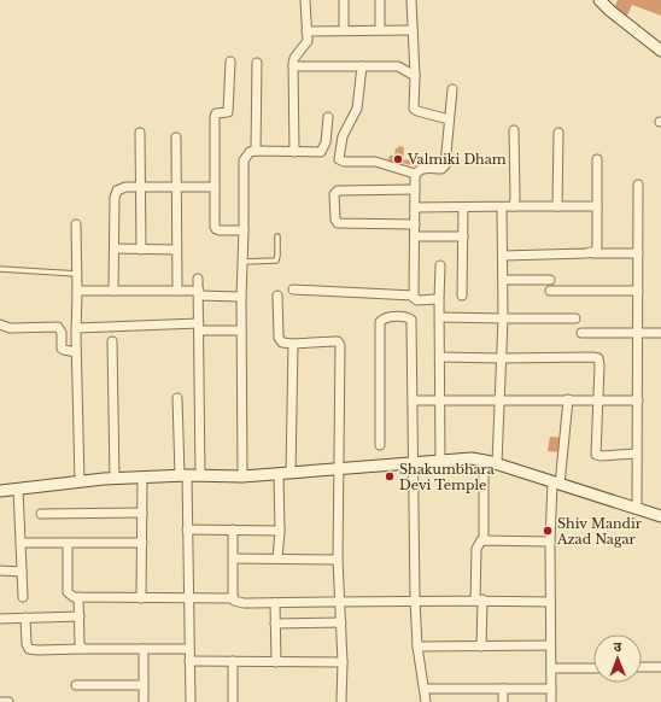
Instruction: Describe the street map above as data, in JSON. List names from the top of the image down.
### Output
{
  "places": ["Valmiki Dham", "Shakumbhara Devi Temple", "Shiv Mandir Azad Nagar"],
  "north": "top"
}
